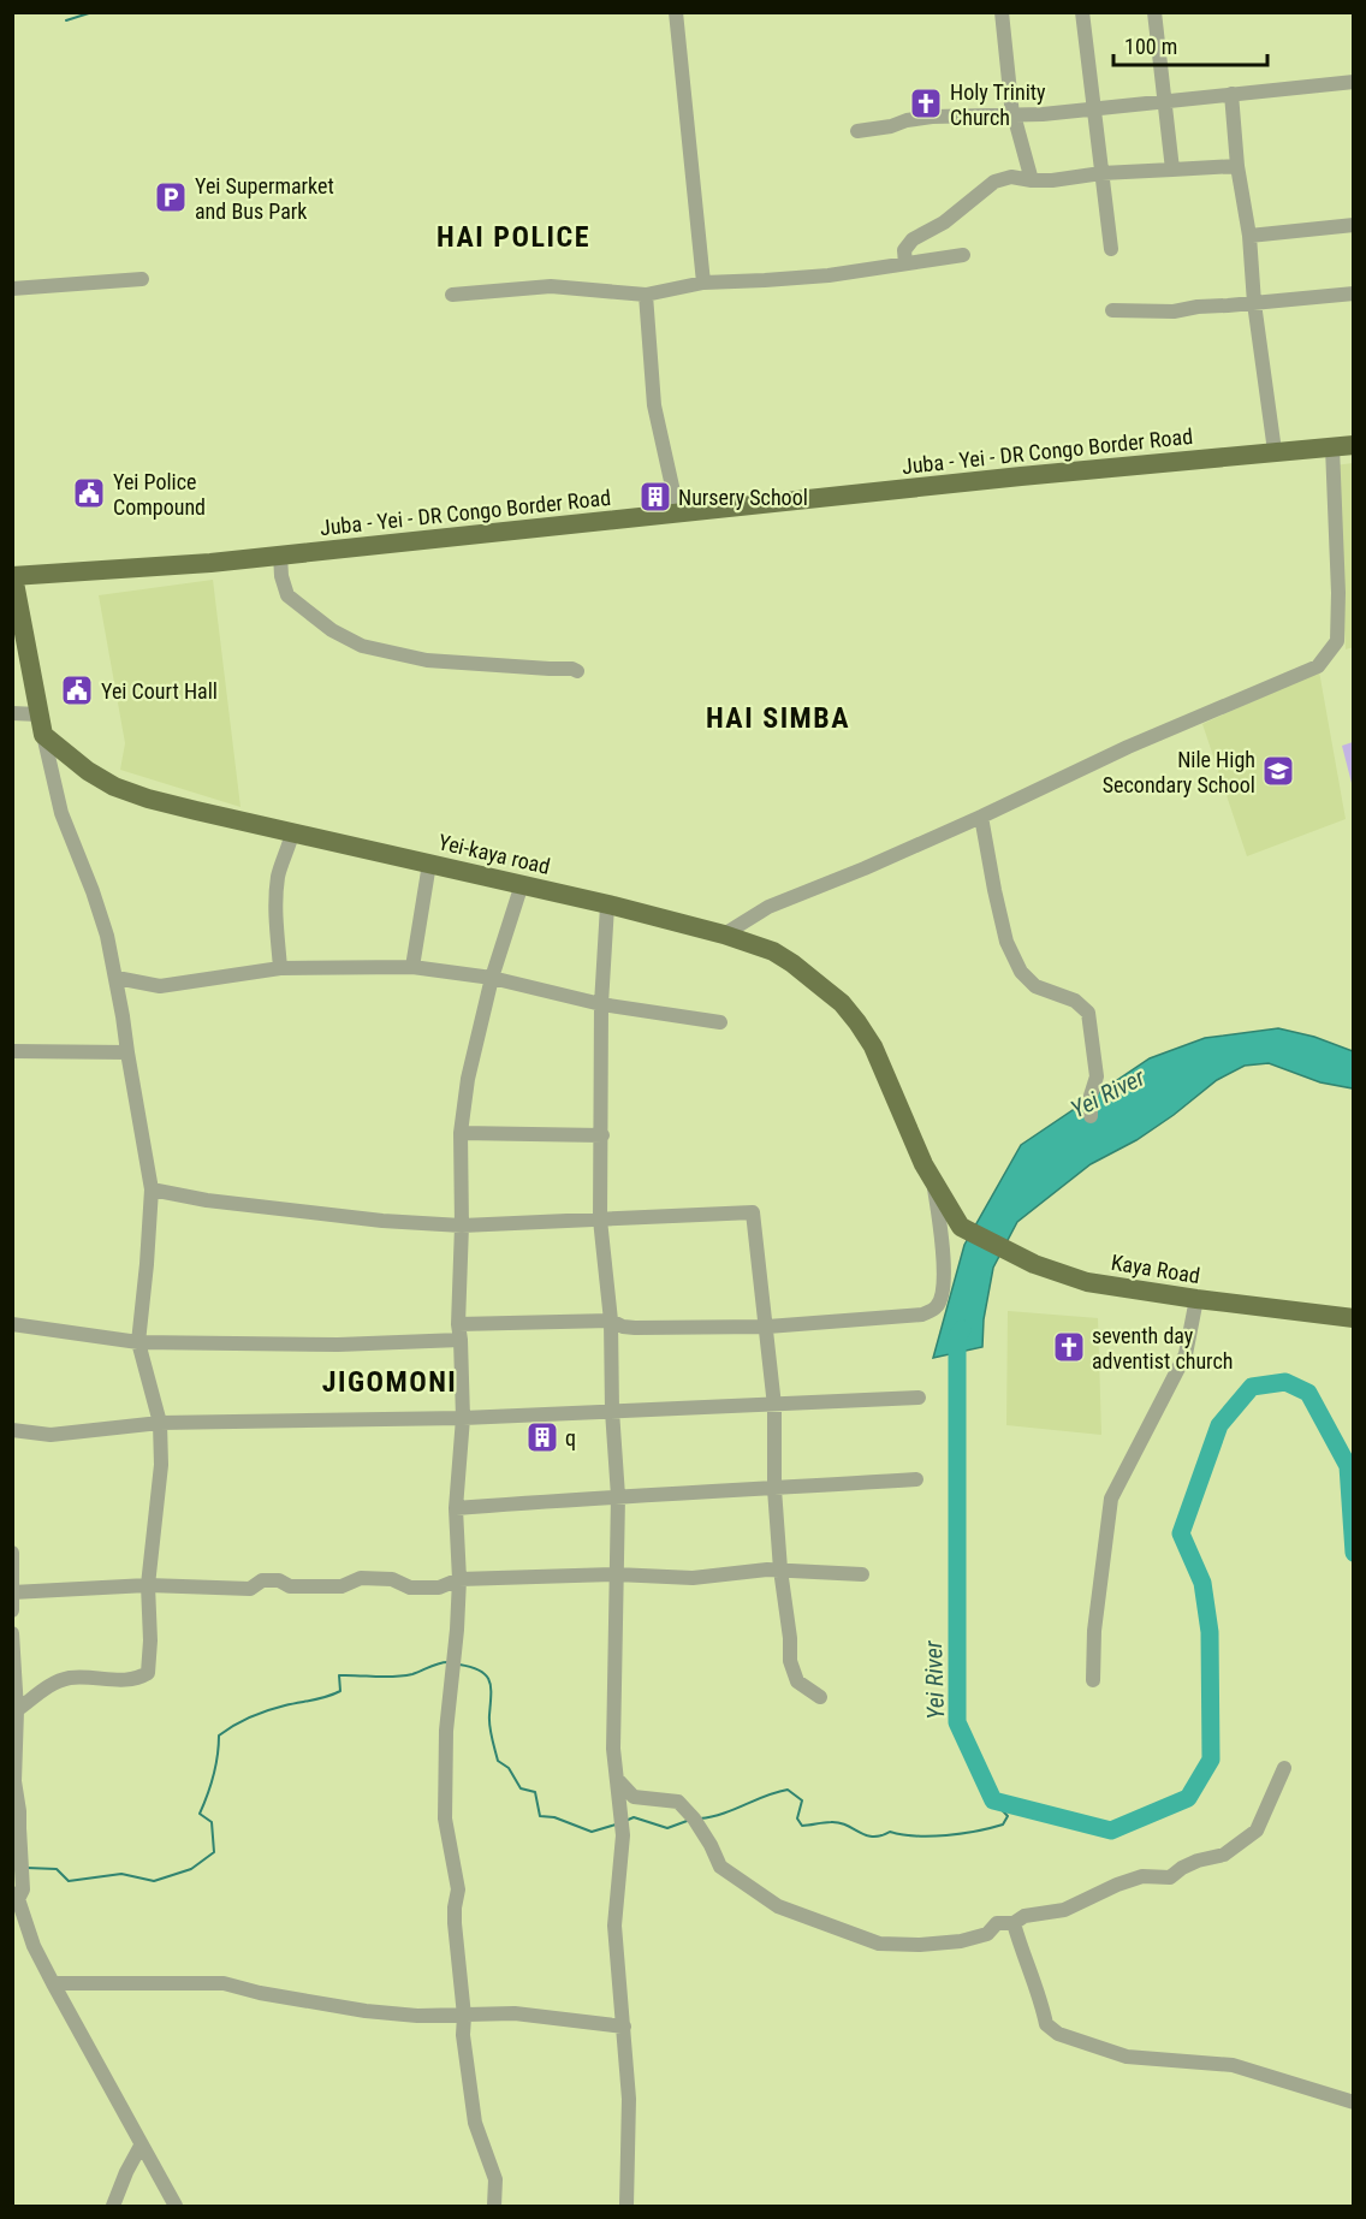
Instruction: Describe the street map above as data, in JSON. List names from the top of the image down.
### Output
{
  "streets": {
    "main road": ["Juba - Yei - DR Congo Border Road", "Yei-kaya road", "Kaya Road"]
  },
  "crossings": [
    ["Yei-kaya road", "Kaya Road"]
  ],
  "districts": ["HAI POLICE", "HAI SIMBA", "JIGOMONI"],
  "water": ["Yei River"],
  "places": {
    "church": ["Holy Trinity Church", "seventh day adventist church"],
    "parking": ["Yei Supermarket and Bus Park"],
    "public building": ["Yei Police Compound", "Yei Court Hall"],
    "building": ["Nursery School", "q"],
    "school or university": ["Nile High Secondary School"]
  },
  "scale_bar": "100 m"
}
